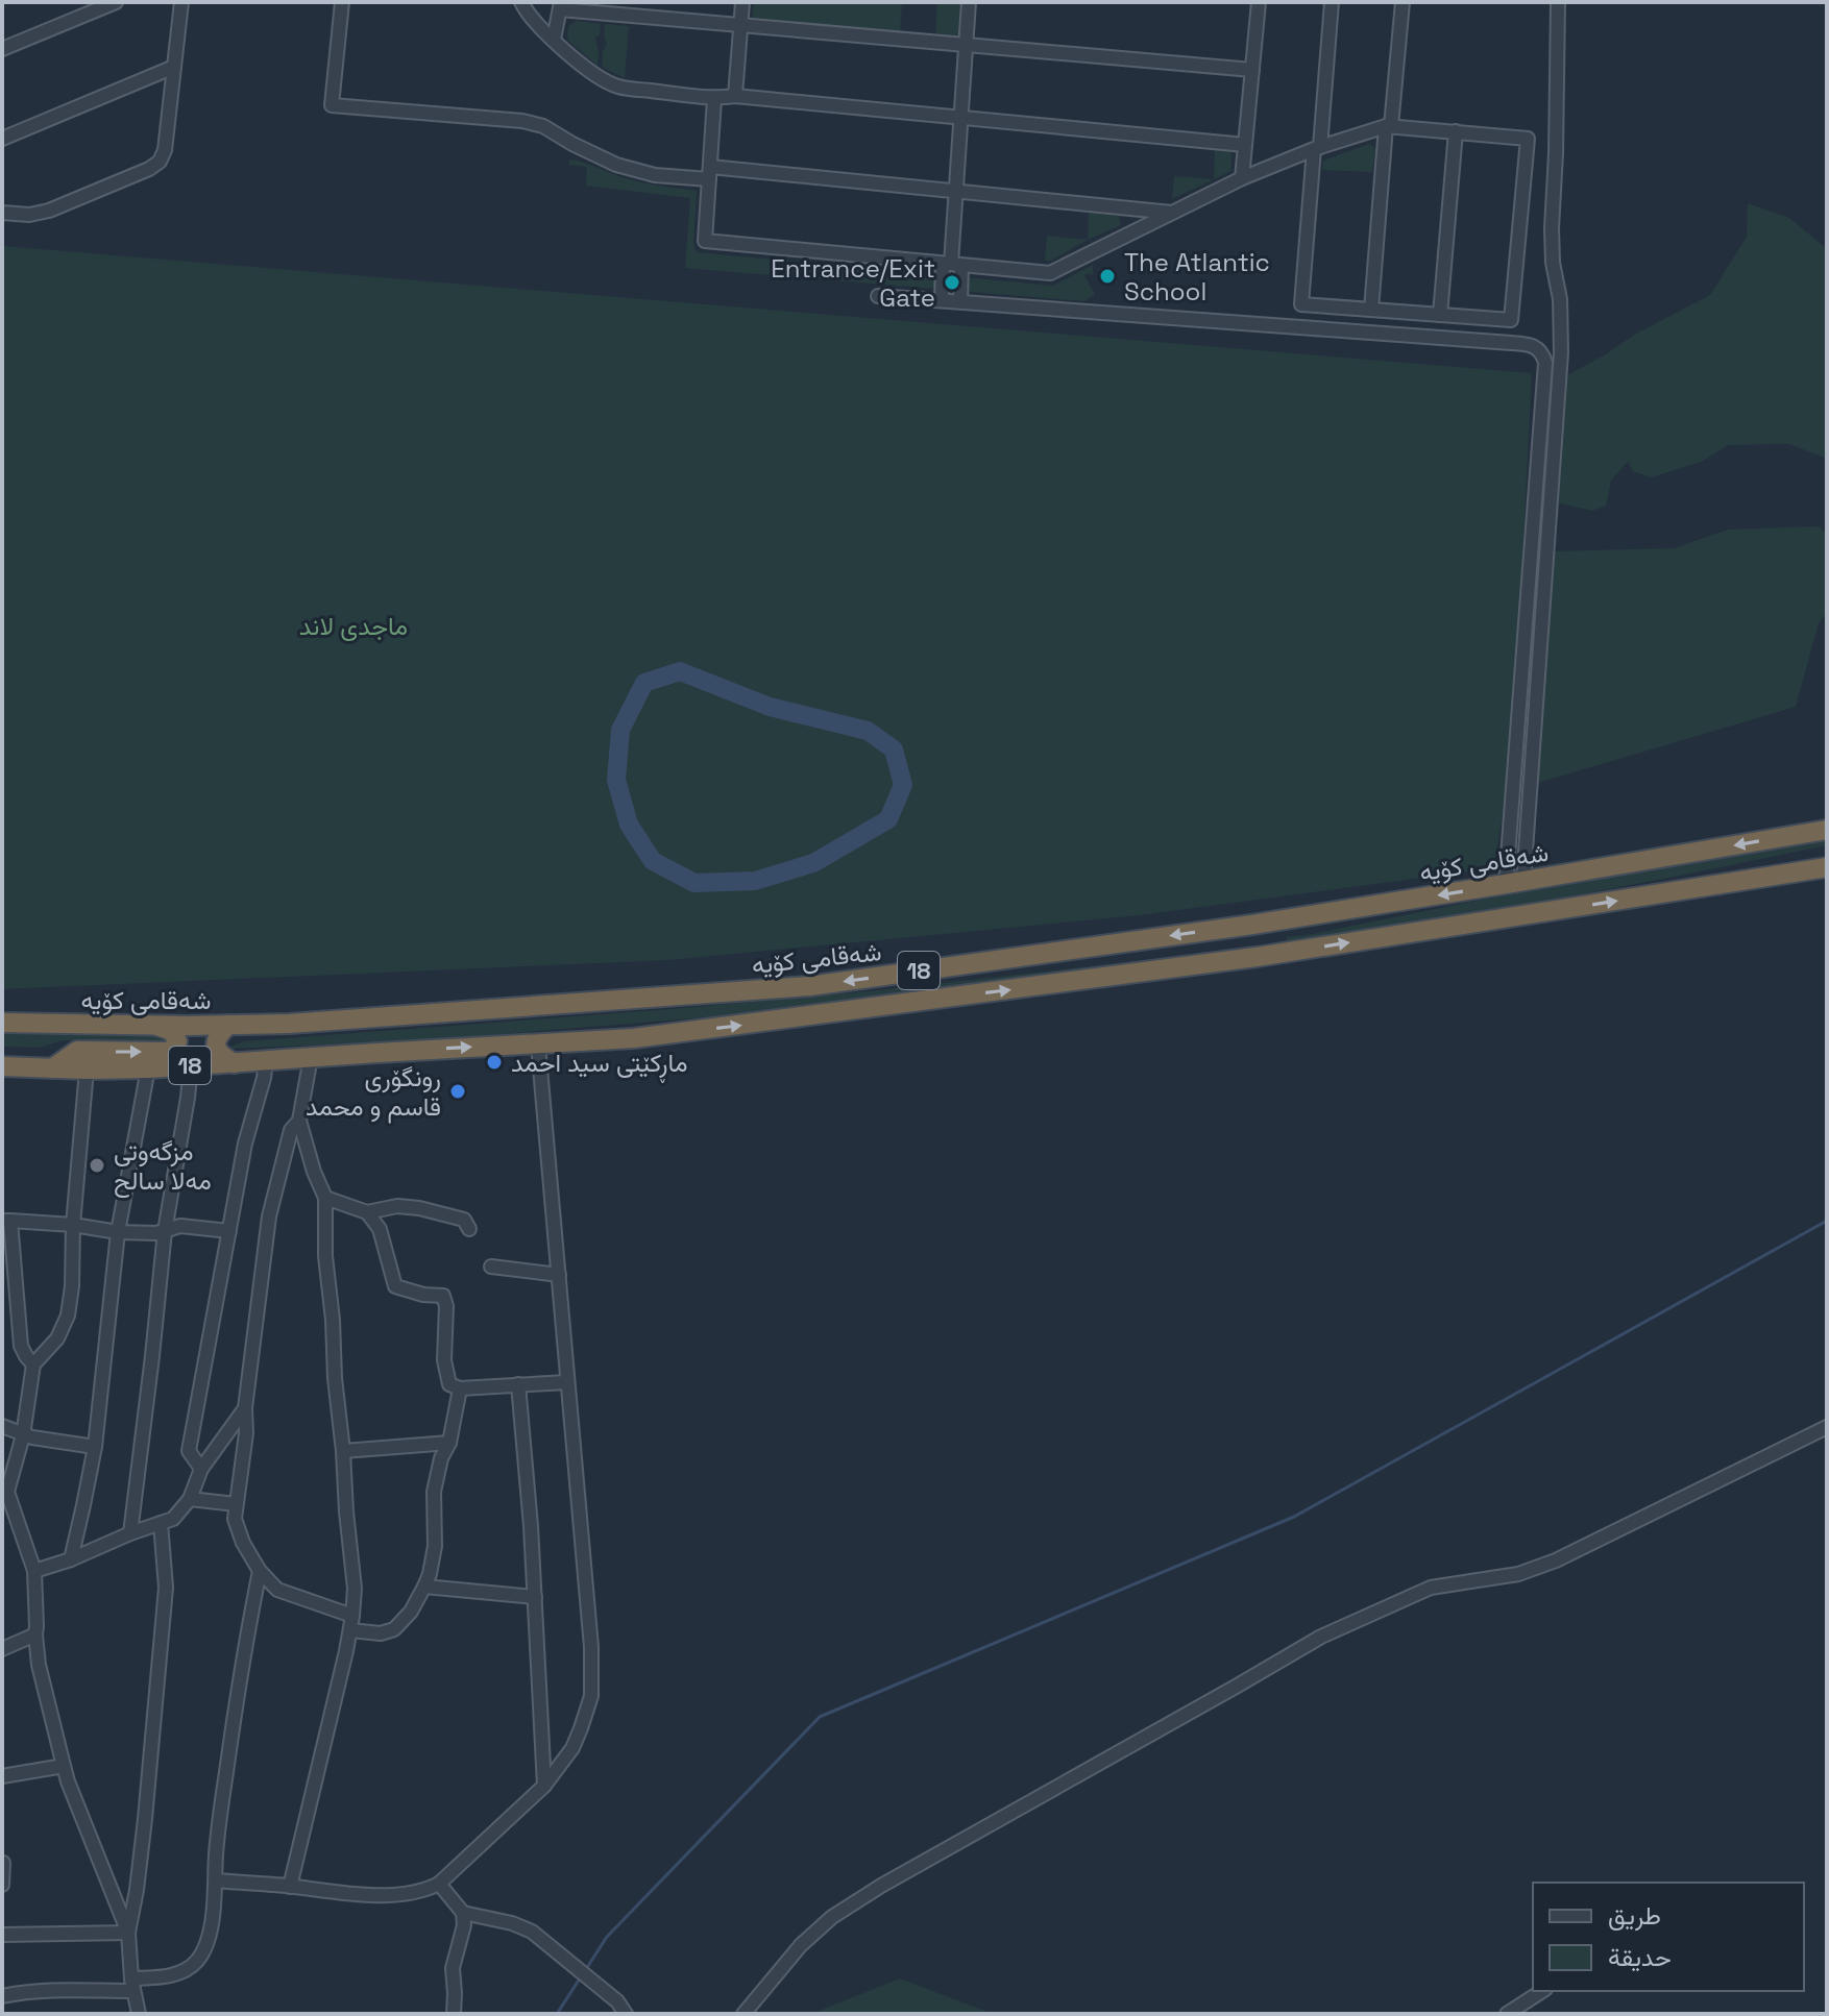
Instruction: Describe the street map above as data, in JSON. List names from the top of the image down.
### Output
{
  "streets": {
    "highway": ["شەقامی کۆیە", "18"]
  },
  "parks": ["ماجدی لاند"],
  "places": [
    "The Atlantic School",
    "Entrance/Exit Gate",
    "ماڕکێتی سید احمد",
    "رونگۆری قاسم و محمد",
    "مزگەوتی مەلا سالح"
  ],
  "legend": ["طريق", "حديقة"]
}
